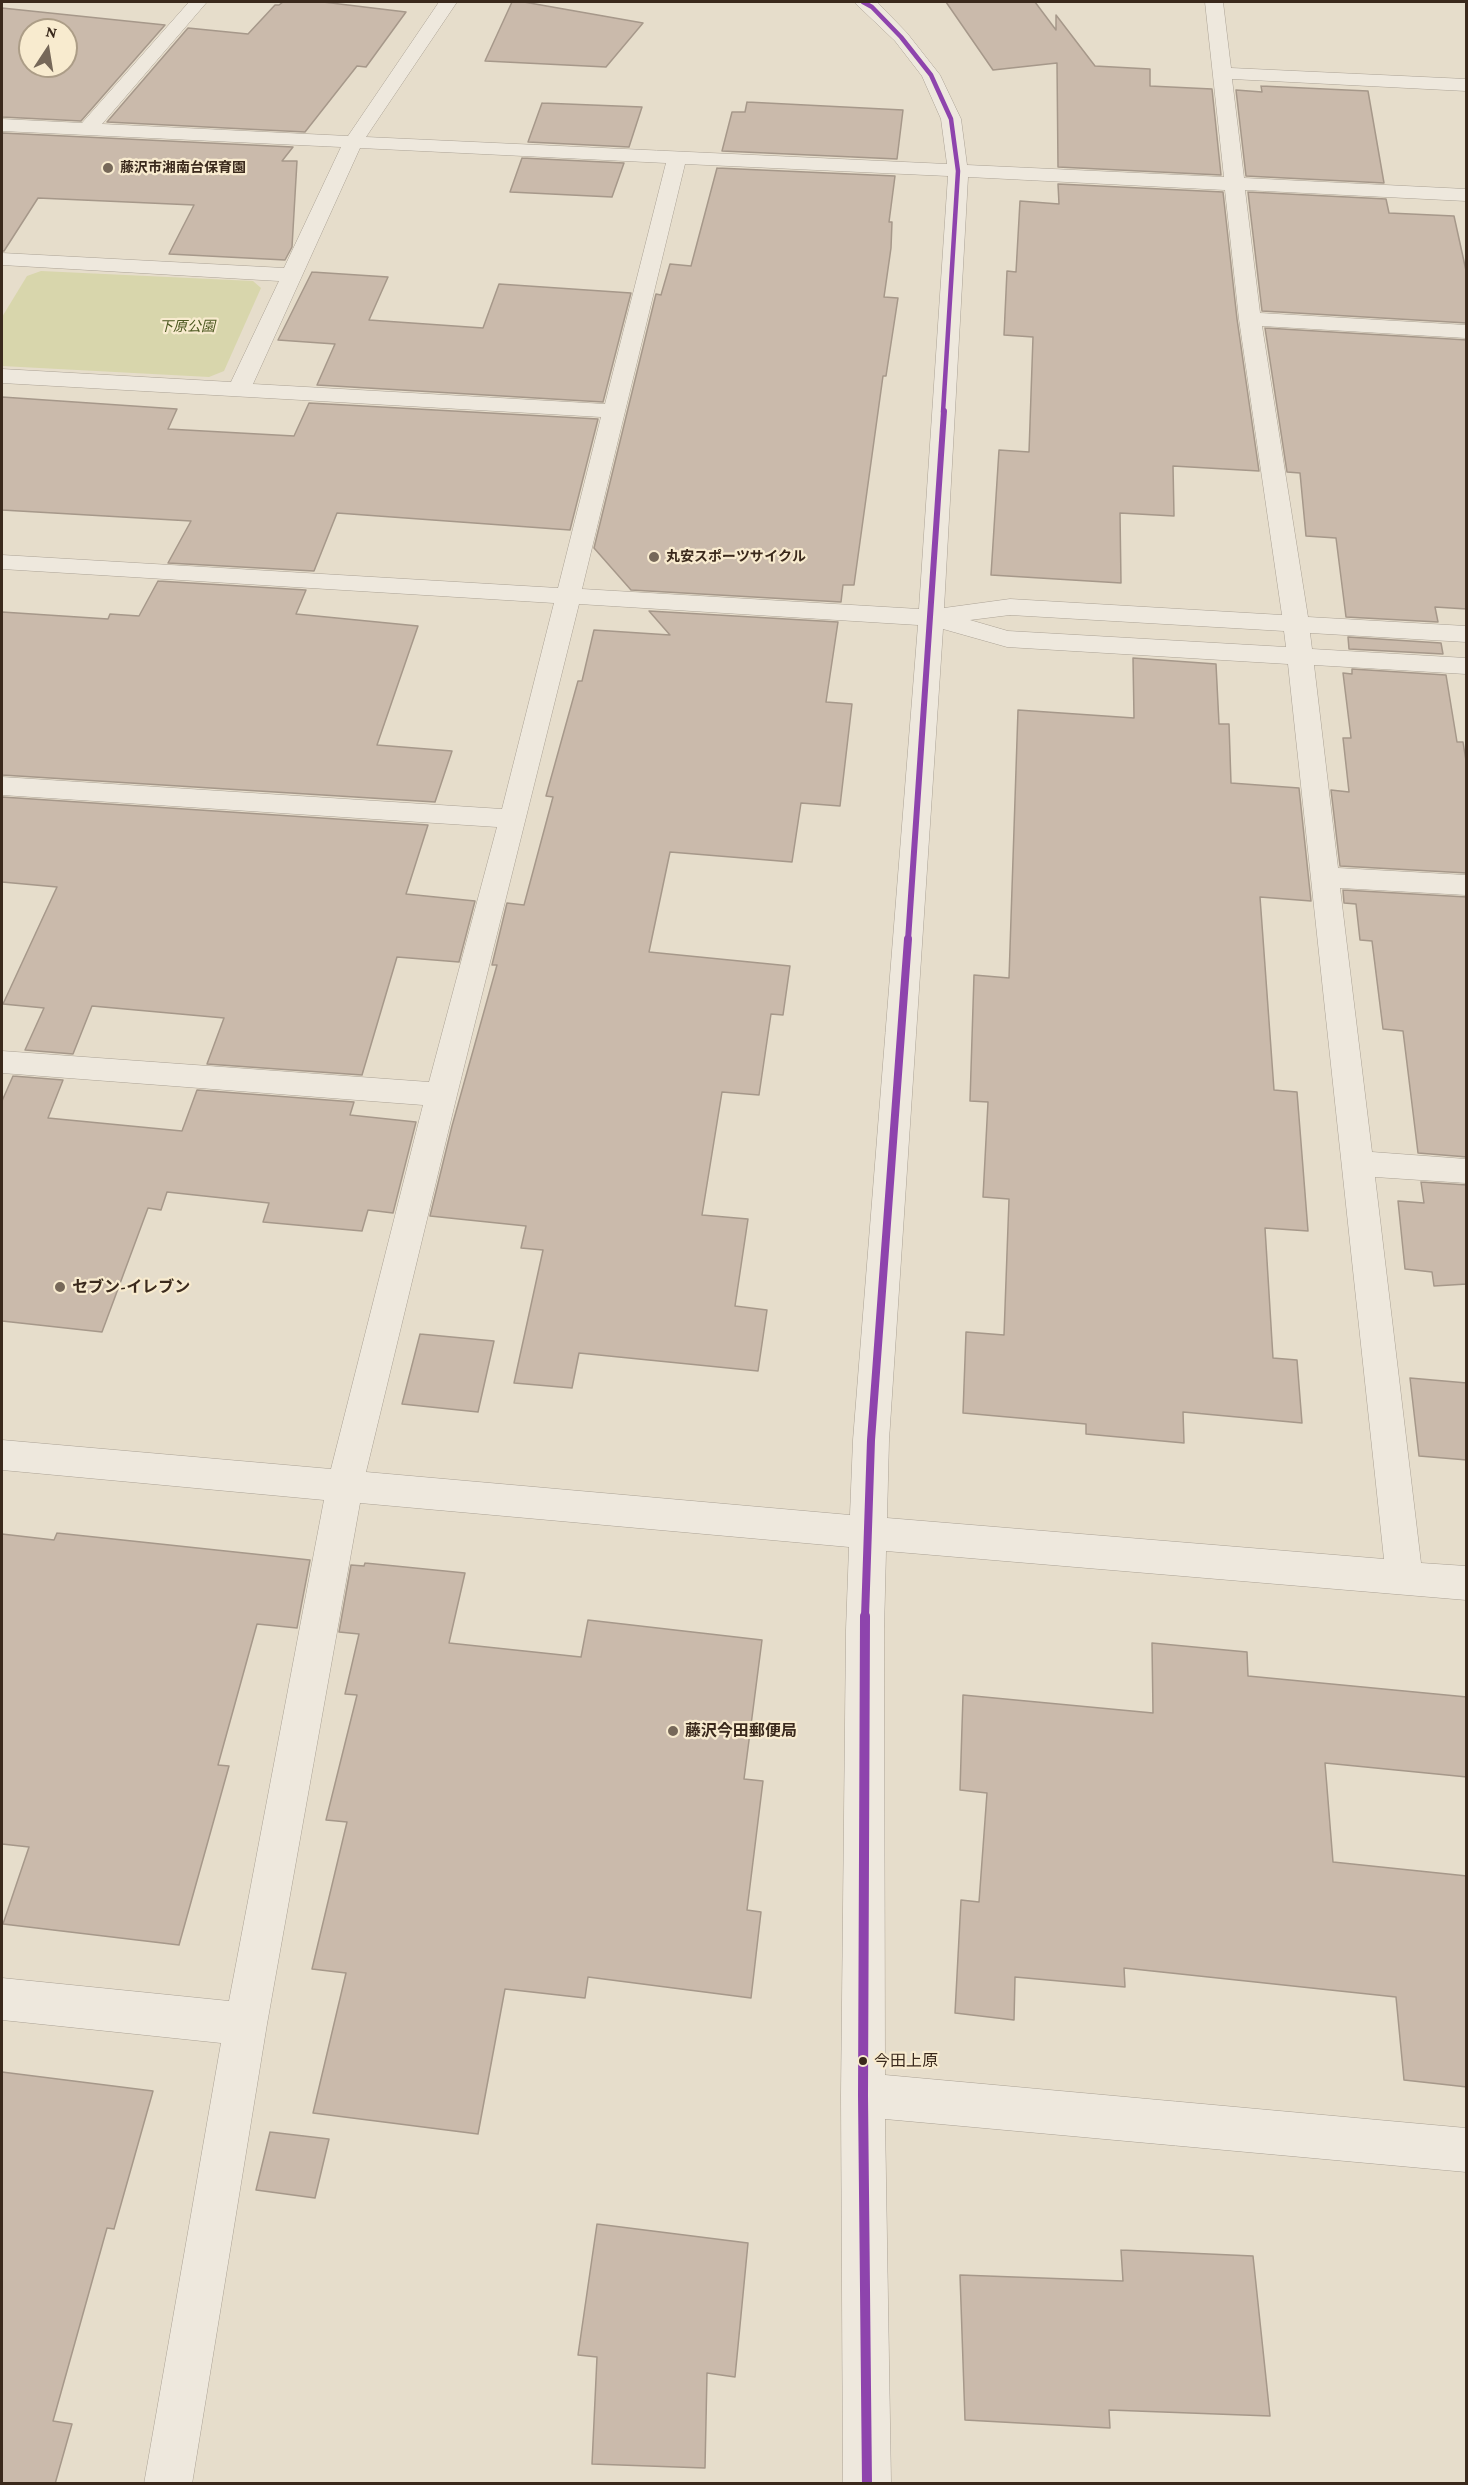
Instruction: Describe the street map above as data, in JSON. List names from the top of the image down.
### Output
{
  "parks": ["下原公園"],
  "places": [
    "藤沢市湘南台保育園",
    "丸安スポーツサイクル",
    "セブン-イレブン",
    "藤沢今田郵便局",
    "今田上原"
  ],
  "north": "top"
}
